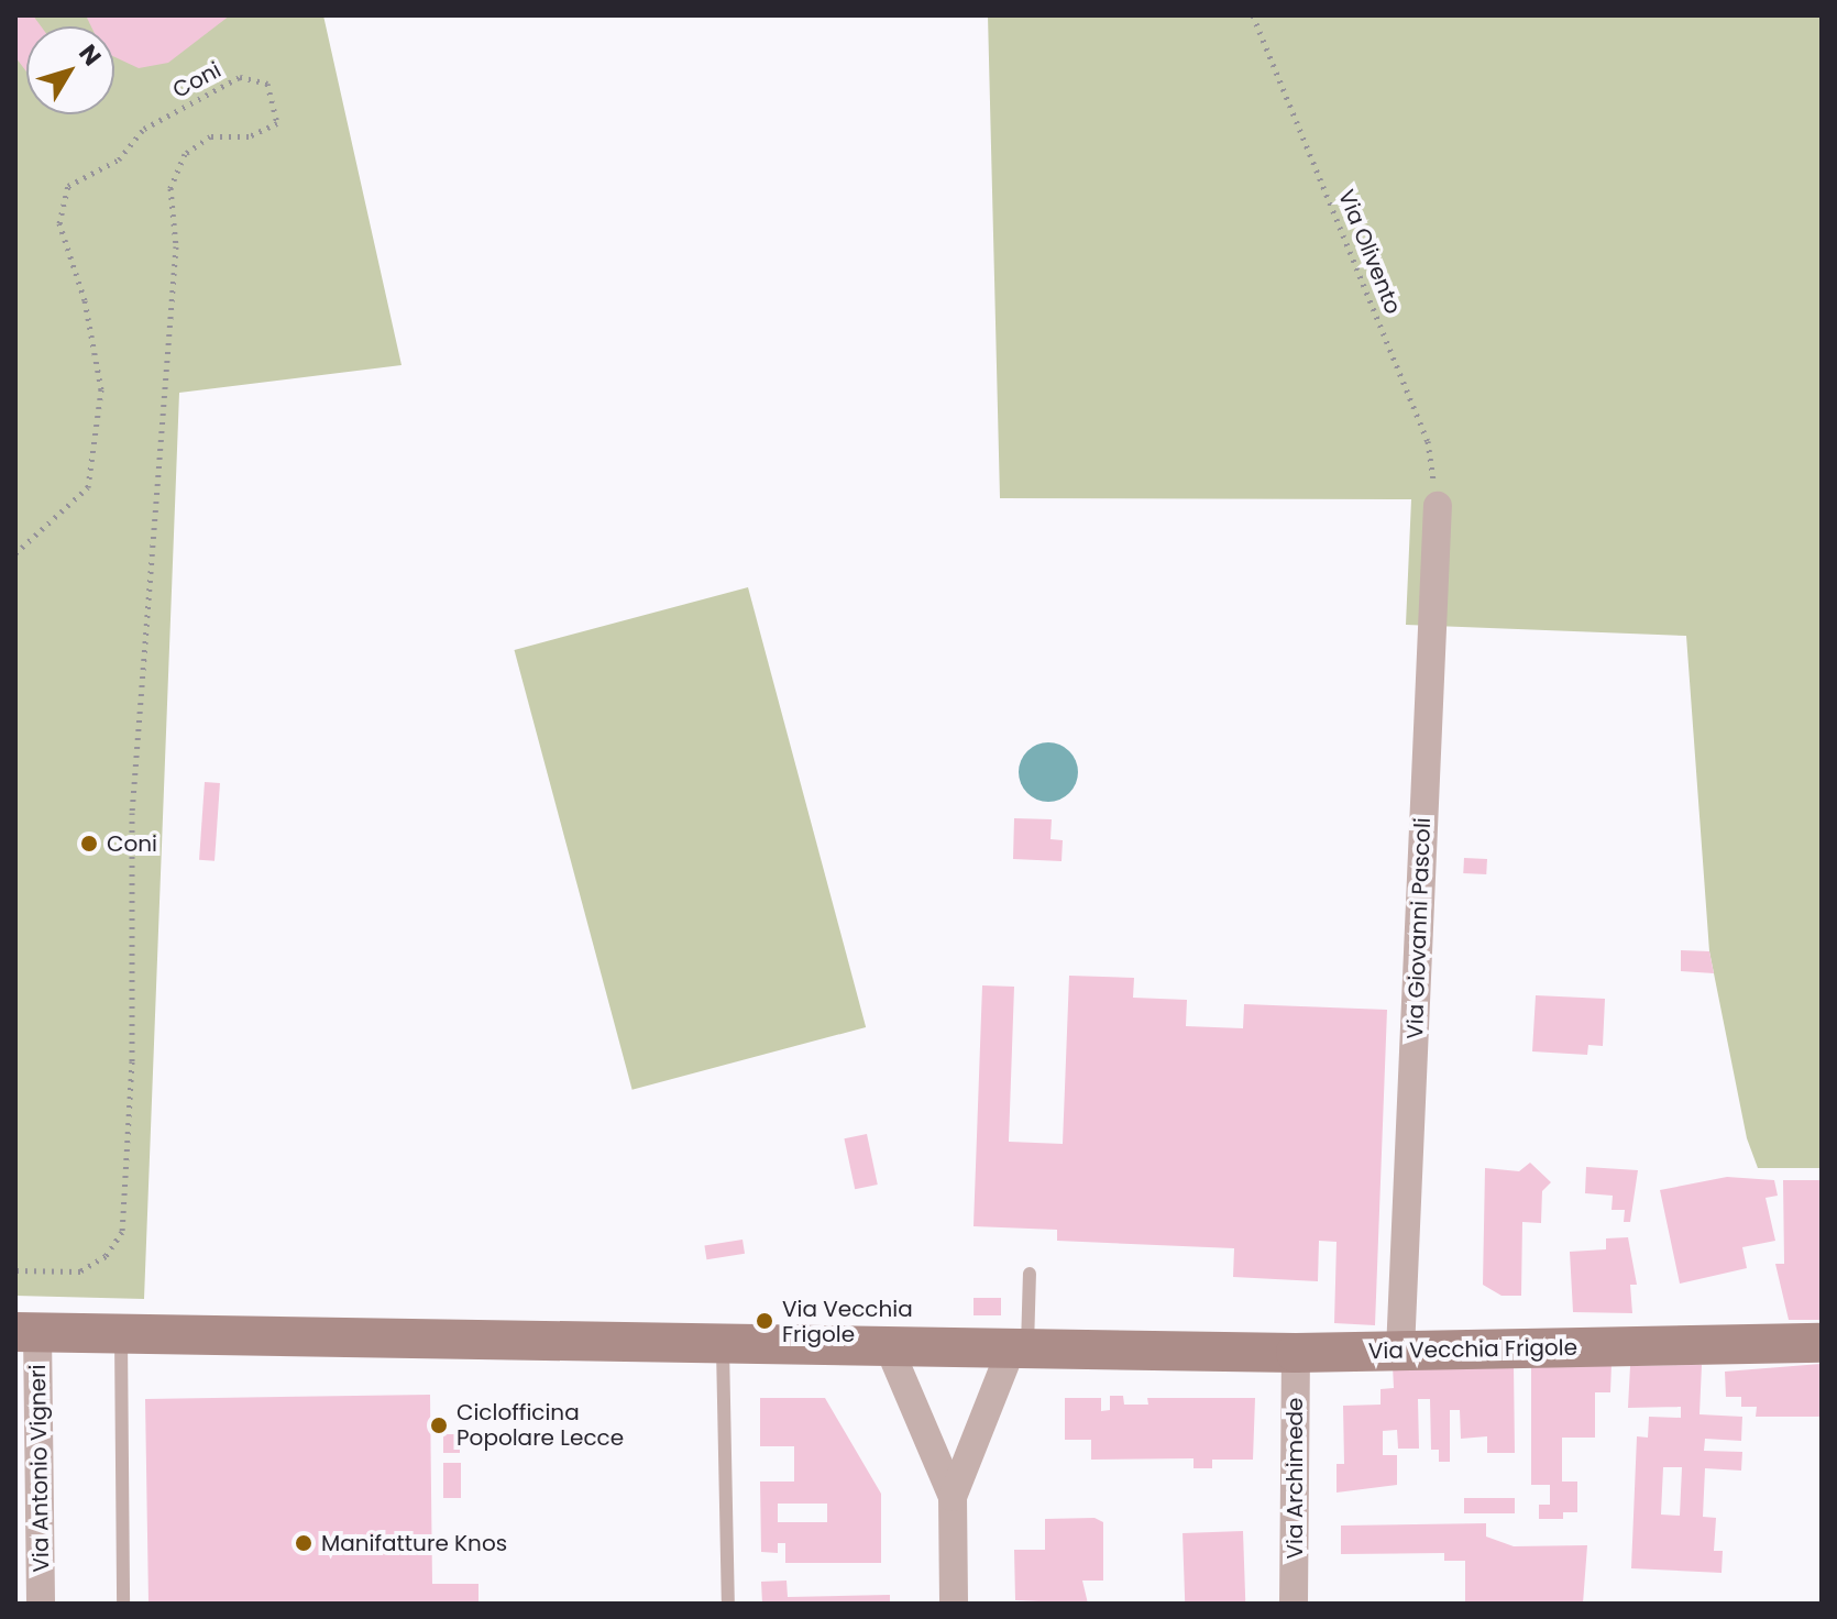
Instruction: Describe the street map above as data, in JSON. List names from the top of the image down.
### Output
{
  "streets": {
    "street": [
      "Via Giovanni Pascoli",
      "Via Vecchia Frigole",
      "Via Antonio Vigneri",
      "Via Archimede"
    ],
    "path": ["Coni", "Via Olivento"]
  },
  "crossings": [
    ["Via Olivento", "Via Giovanni Pascoli"],
    ["Via Giovanni Pascoli", "Via Vecchia Frigole"],
    ["Via Vecchia Frigole", "Via Antonio Vigneri"],
    ["Via Vecchia Frigole", "Via Archimede"]
  ],
  "places": [
    "Coni",
    "Via Vecchia Frigole",
    "Ciclofficina Popolare Lecce",
    "Manifatture Knos"
  ],
  "north": "top right"
}
